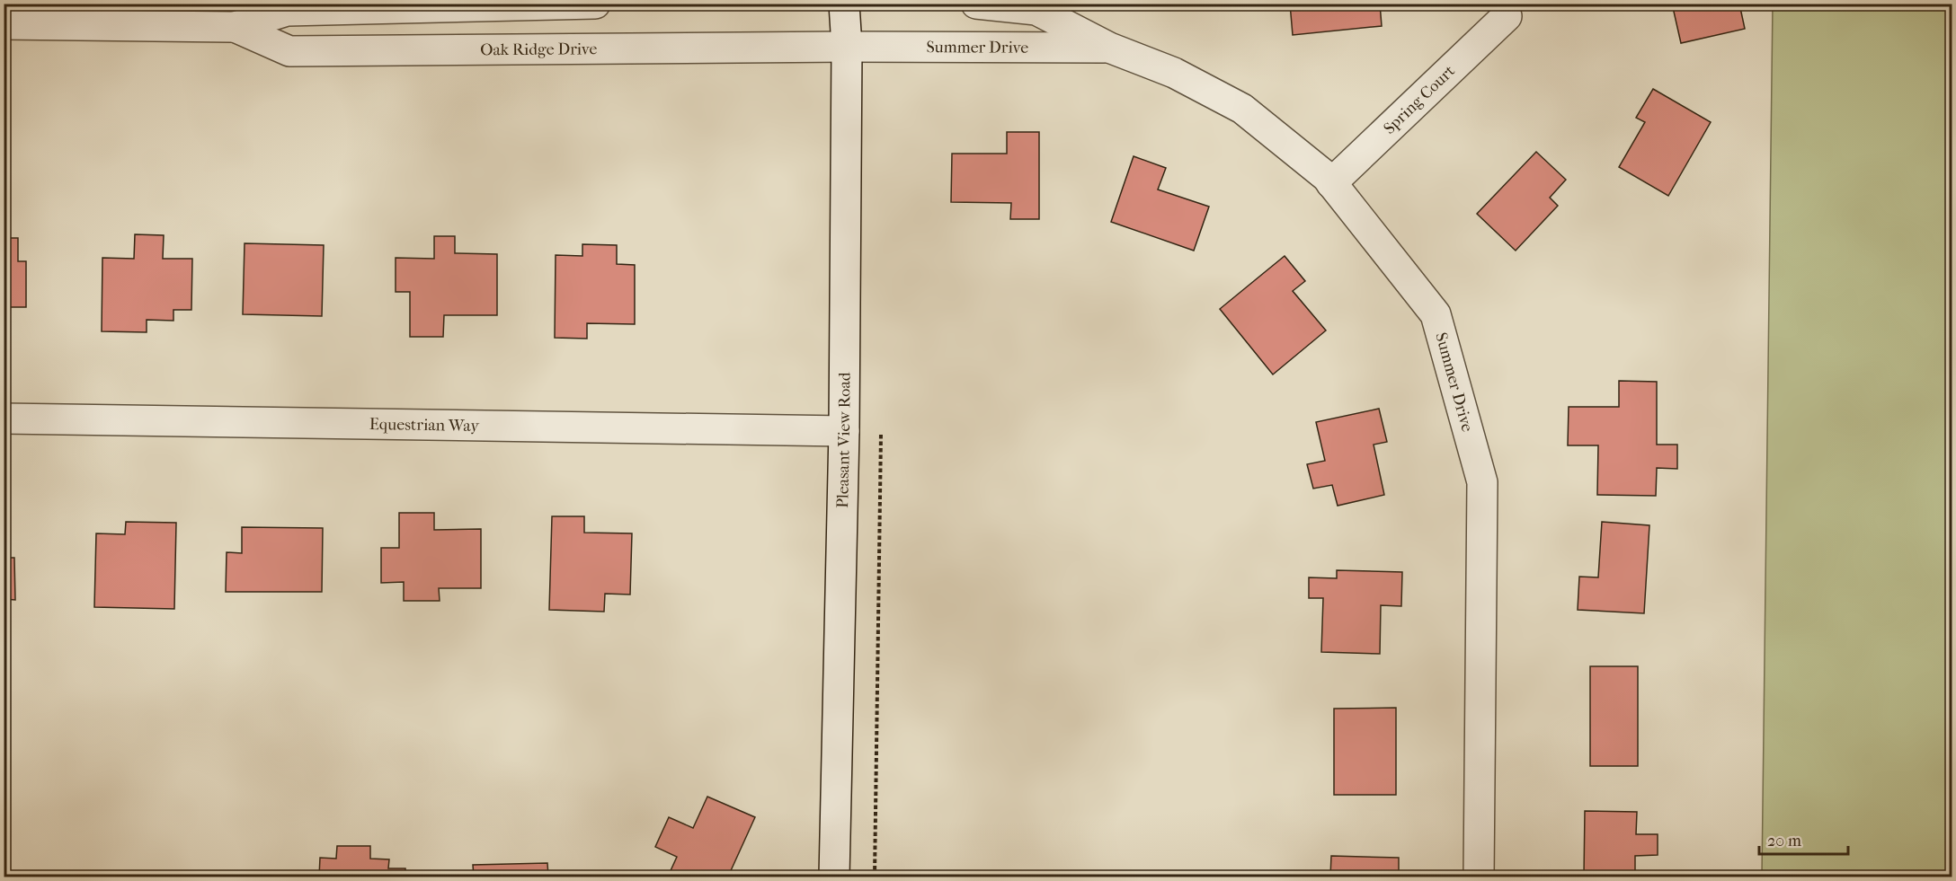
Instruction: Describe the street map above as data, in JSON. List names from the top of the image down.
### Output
{
  "streets": {
    "street": [
      "Summer Drive",
      "Oak Ridge Drive",
      "Spring Court",
      "Equestrian Way",
      "Pleasant View Road"
    ]
  },
  "crossings": [
    ["Summer Drive", "Oak Ridge Drive"],
    ["Summer Drive", "Spring Court"],
    ["Summer Drive", "Pleasant View Road"],
    ["Oak Ridge Drive", "Pleasant View Road"],
    ["Equestrian Way", "Pleasant View Road"]
  ],
  "scale_bar": "20 m"
}
